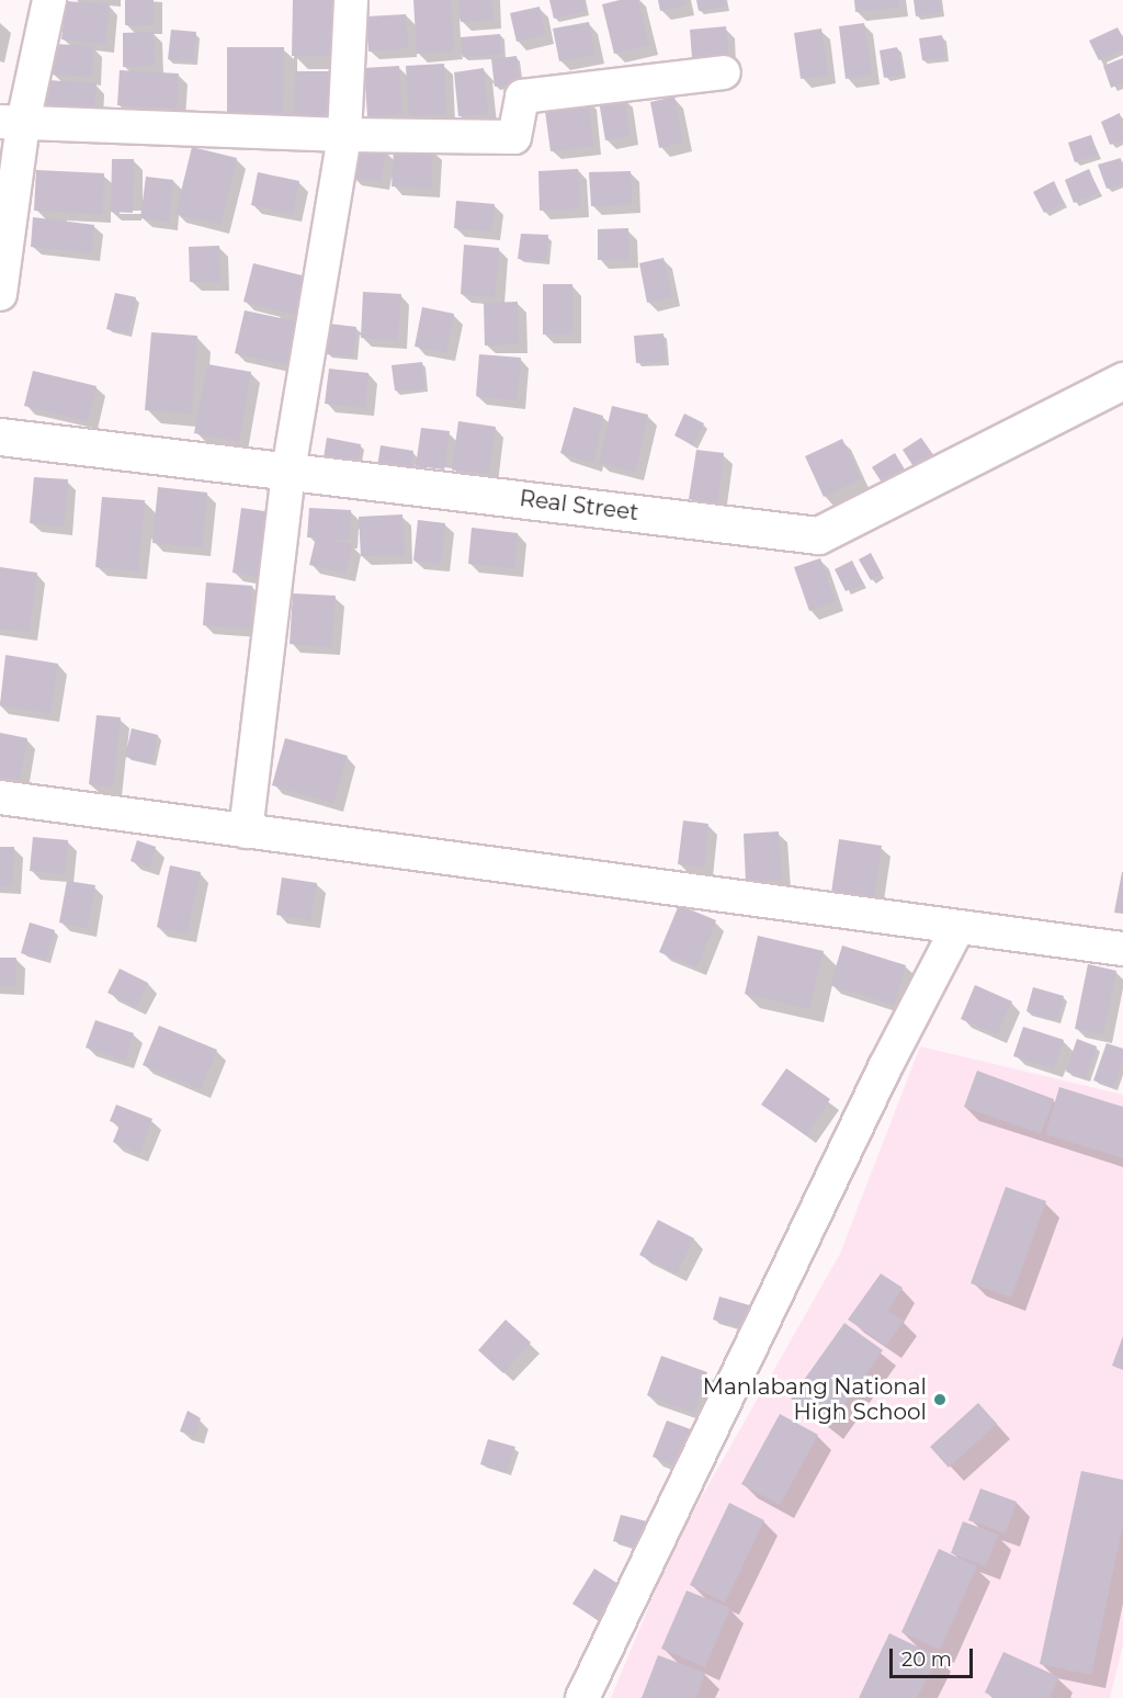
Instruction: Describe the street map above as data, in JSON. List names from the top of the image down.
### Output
{
  "streets": {
    "street": ["Real Street"]
  },
  "places": ["Manlabang National High School"],
  "scale_bar": "20 m"
}
